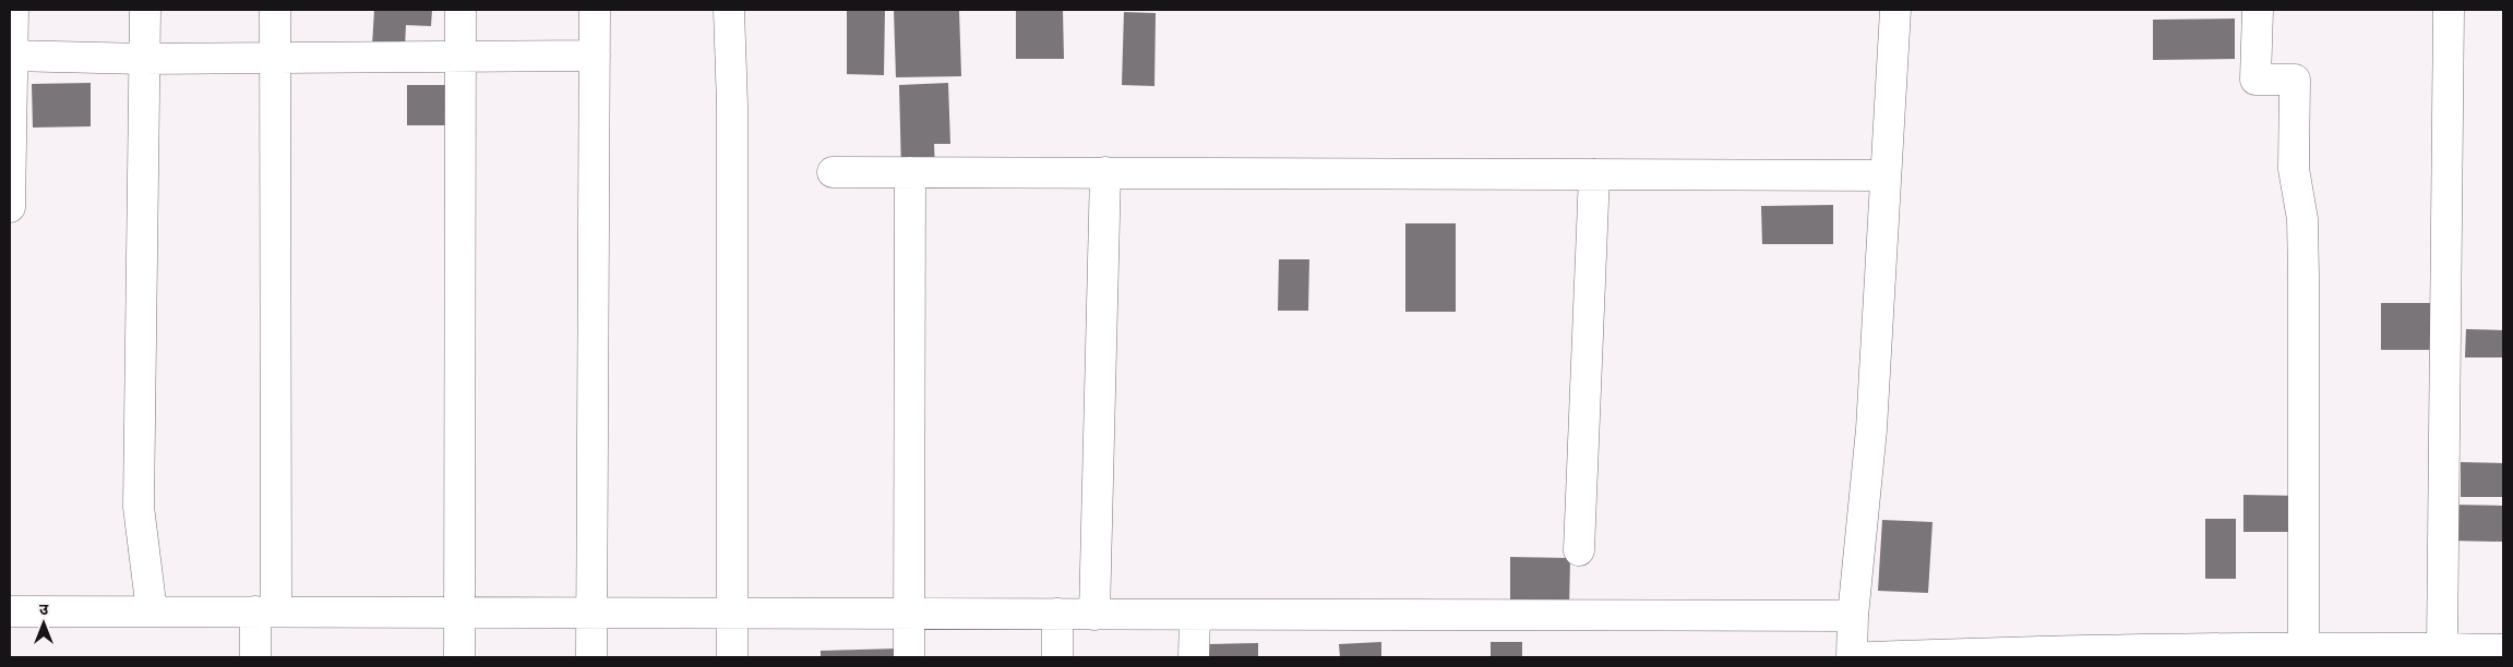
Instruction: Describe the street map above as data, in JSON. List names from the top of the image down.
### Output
{
  "north": "top"
}
